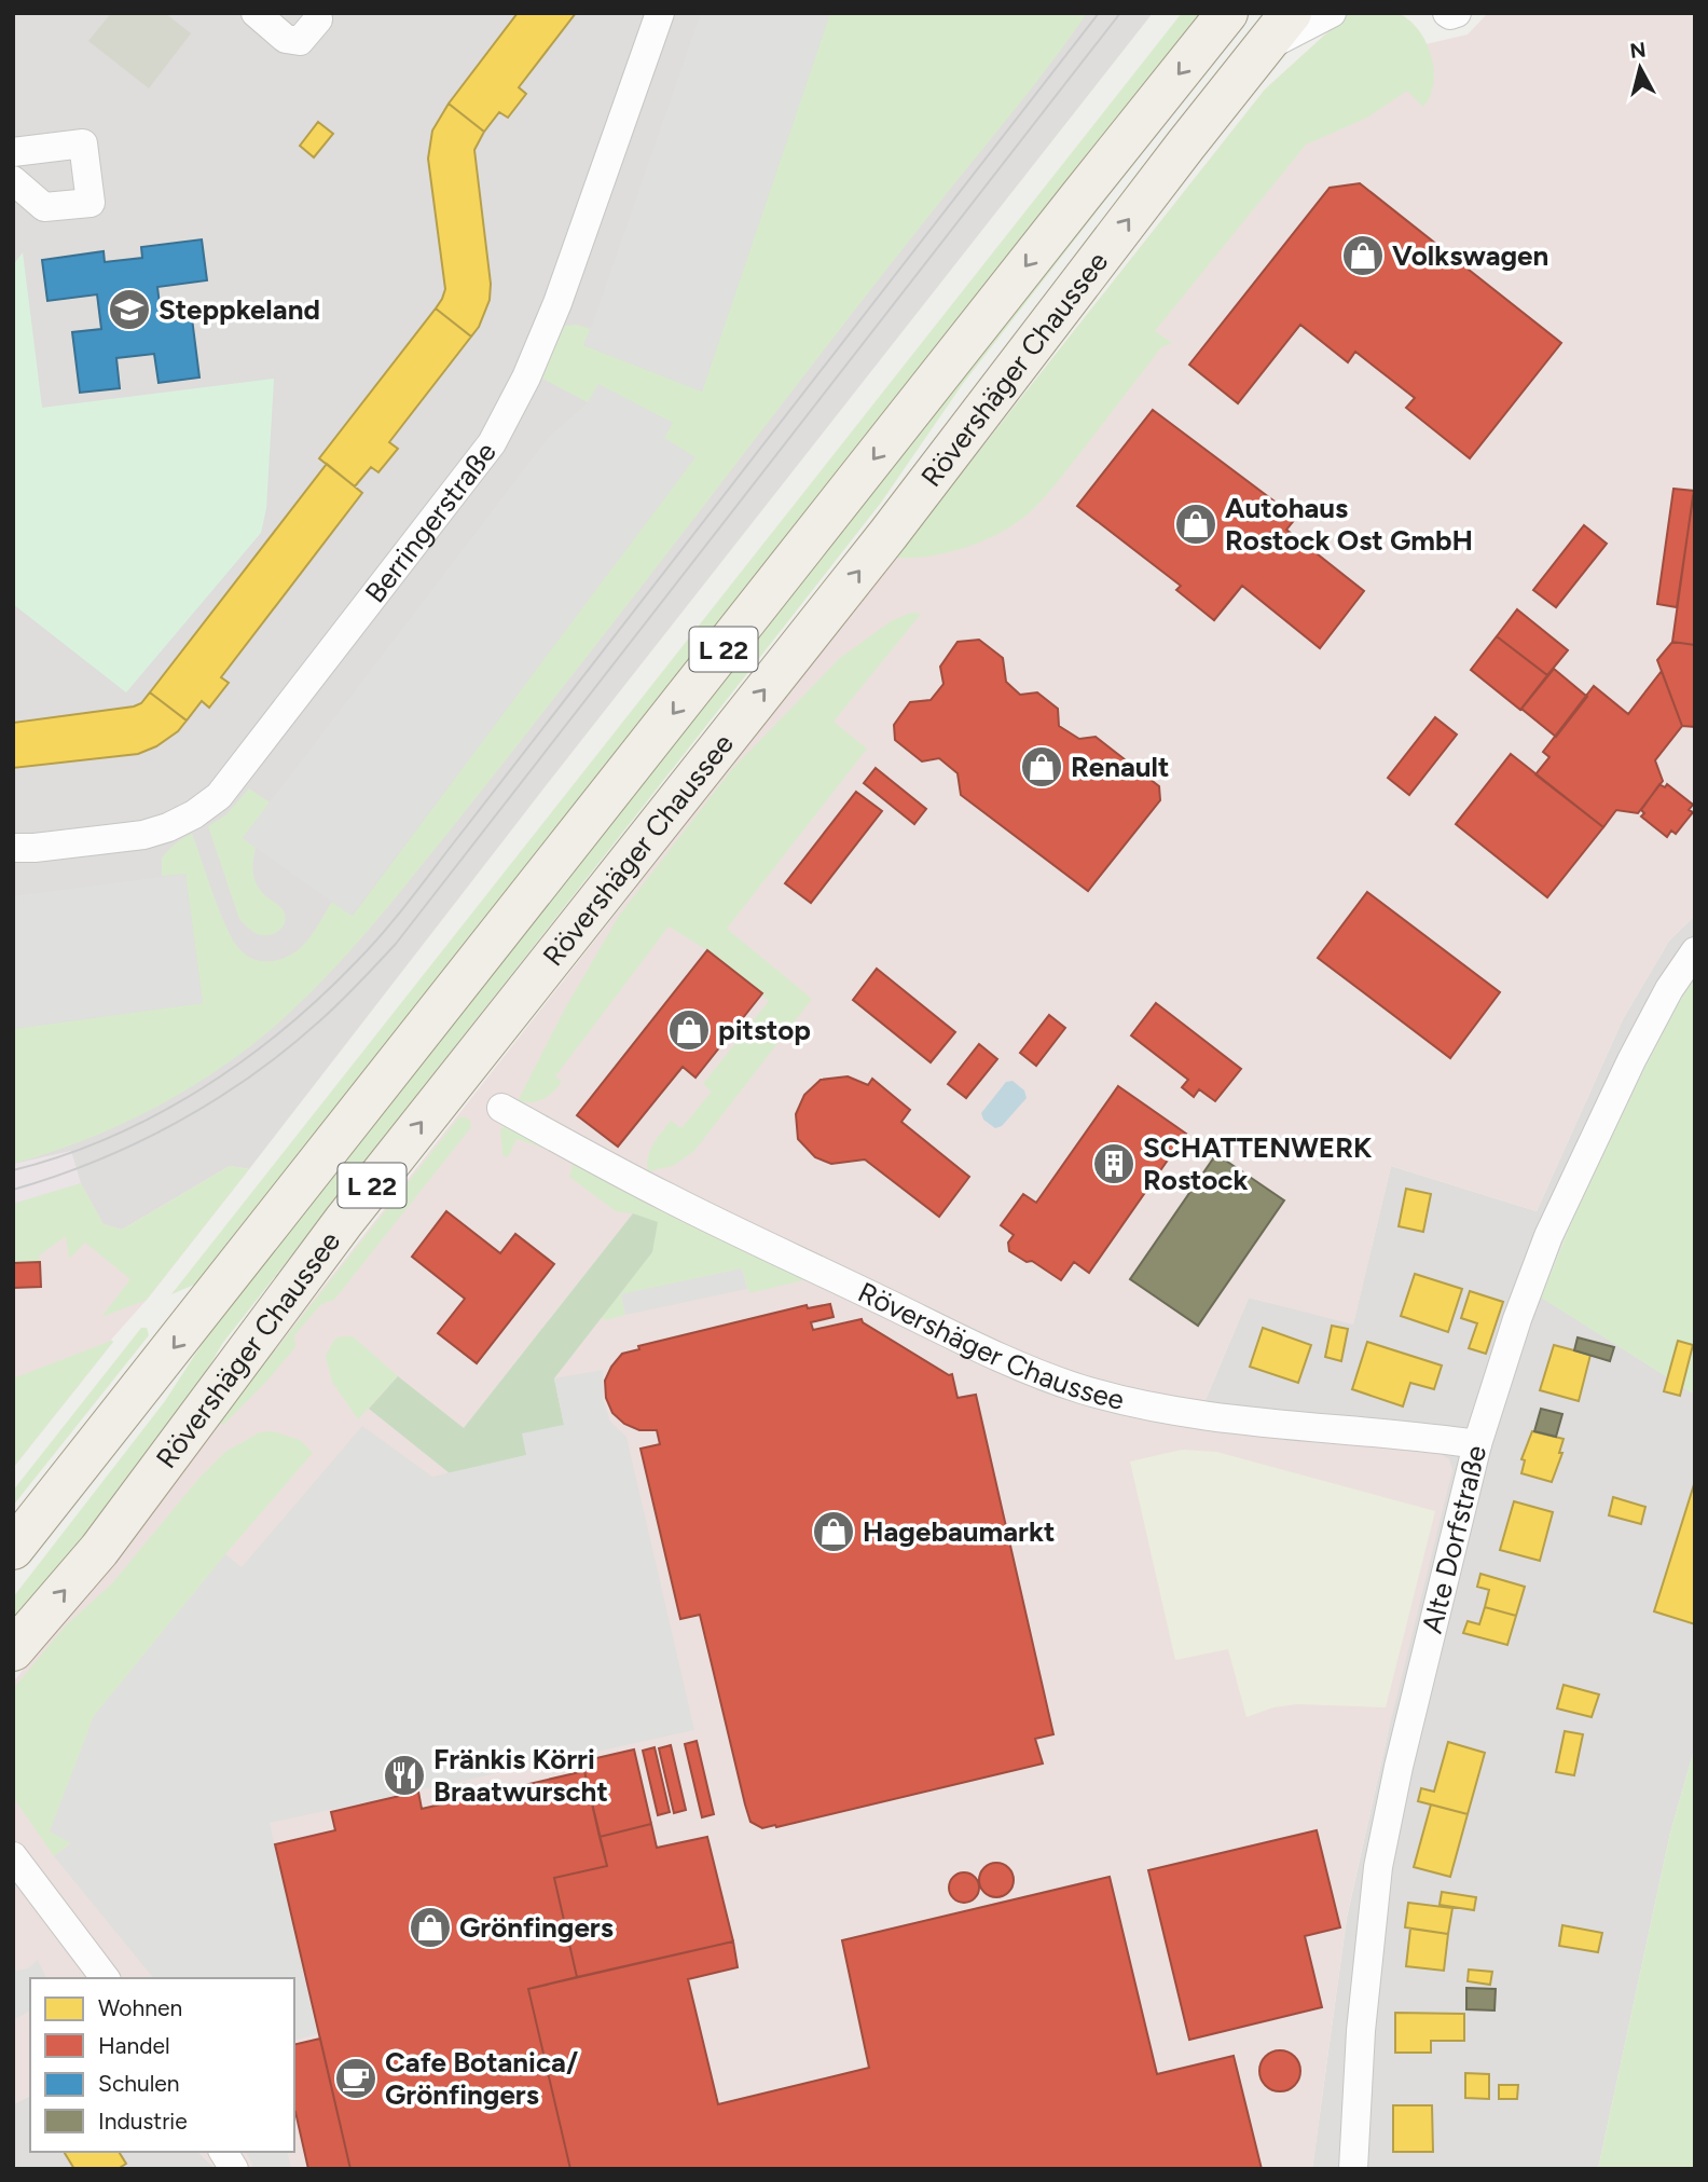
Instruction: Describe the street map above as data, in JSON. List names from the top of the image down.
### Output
{
  "streets": {
    "main road": ["Rövershäger Chaussee", "L 22"],
    "street": ["Berringerstraße", "Alte Dorfstraße"]
  },
  "crossings": [
    ["Rövershäger Chaussee", "Alte Dorfstraße"]
  ],
  "places": {
    "shop": [
      "Volkswagen",
      "Autohaus Rostock Ost GmbH",
      "Renault",
      "pitstop",
      "Hagebaumarkt",
      "Grönfingers"
    ],
    "school or university": ["Steppkeland"],
    "building": ["SCHATTENWERK Rostock"],
    "restaurant": ["Fränkis Körri Braatwurscht"],
    "cafe": ["Cafe Botanica/ Grönfingers"]
  },
  "legend": [
    "Wohnen",
    "Handel",
    "Schulen",
    "Industrie"
  ],
  "north": "top"
}
